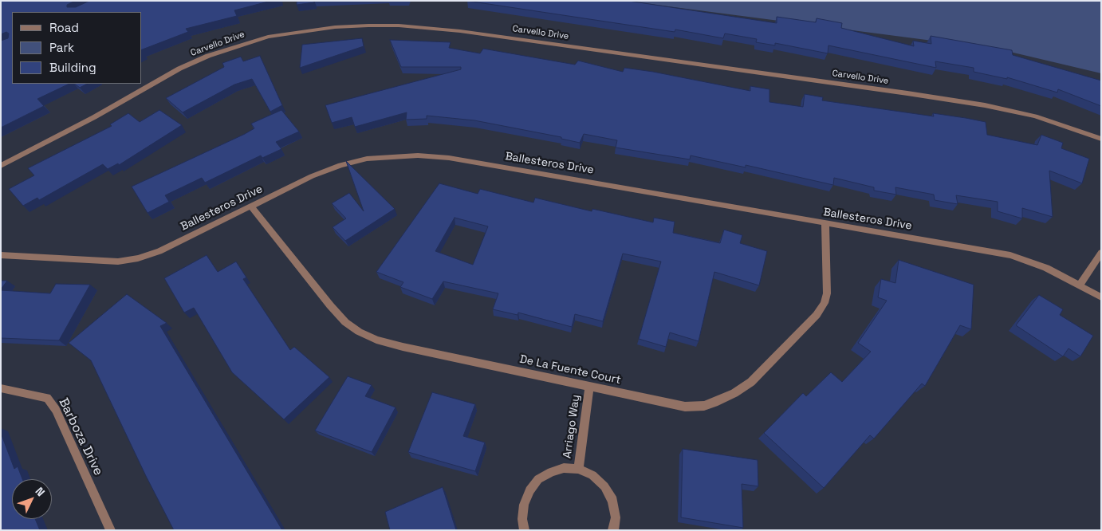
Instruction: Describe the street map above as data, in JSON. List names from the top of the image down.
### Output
{
  "streets": {
    "street": [
      "Carvello Drive",
      "Ballesteros Drive",
      "De La Fuente Court",
      "Arriago Way",
      "Barboza Drive"
    ]
  },
  "crossings": [
    ["Ballesteros Drive", "De La Fuente Court"],
    ["De La Fuente Court", "Arriago Way"]
  ],
  "legend": ["Road", "Park", "Building"],
  "north": "top right"
}
